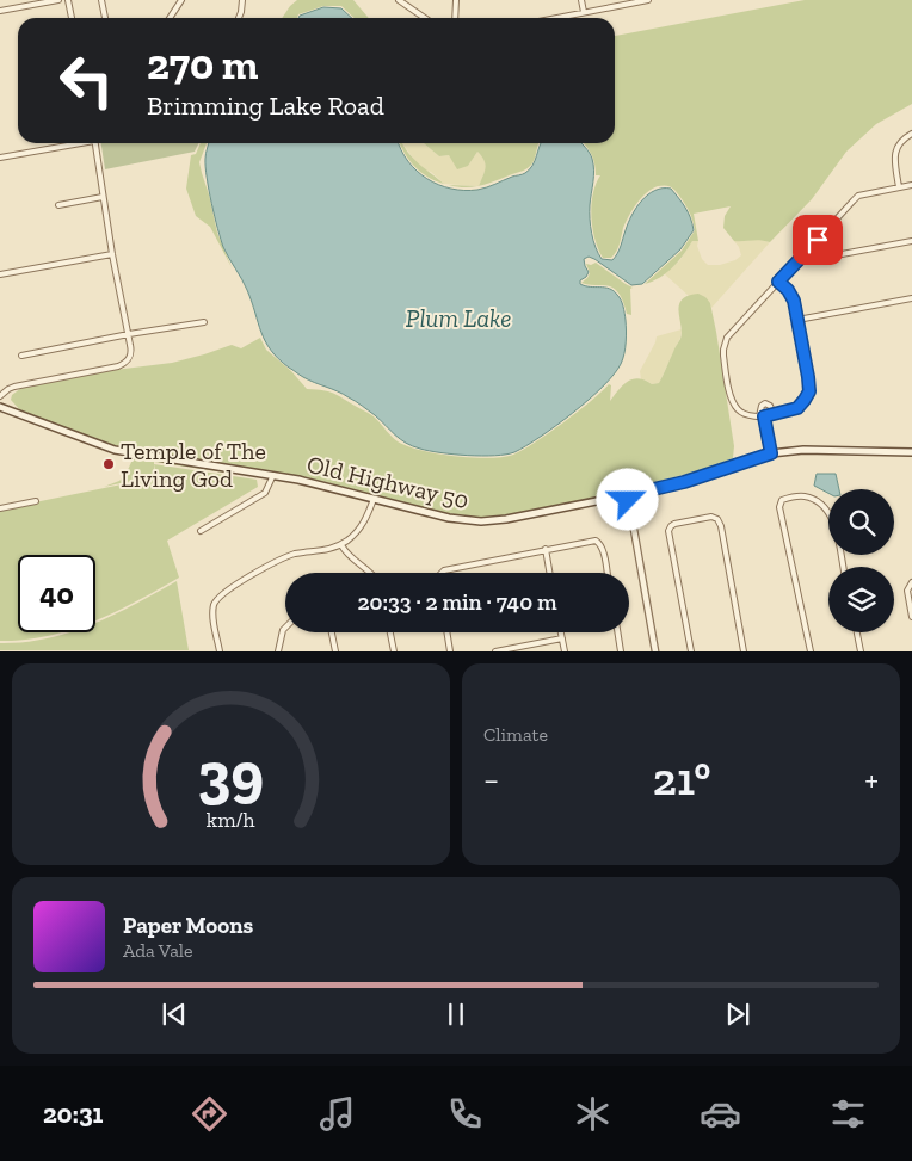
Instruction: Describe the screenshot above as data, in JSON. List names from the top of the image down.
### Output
{
  "streets": {
    "main road": ["Old Highway 50"]
  },
  "water": ["Plum Lake"],
  "places": ["Temple of The Living God"],
  "page": {
    "turn": ["270 m", "Brimming Lake Road"],
    "limit": "40",
    "trip": "20:33 · 2 min · 740 m",
    "tile": "Climate",
    "heat": ["−", "21°", "+"],
    "song": ["Paper Moons", "Ada Vale"],
    "tabs": "20:31",
    "gauge": ["39", "km/h"]
  }
}
